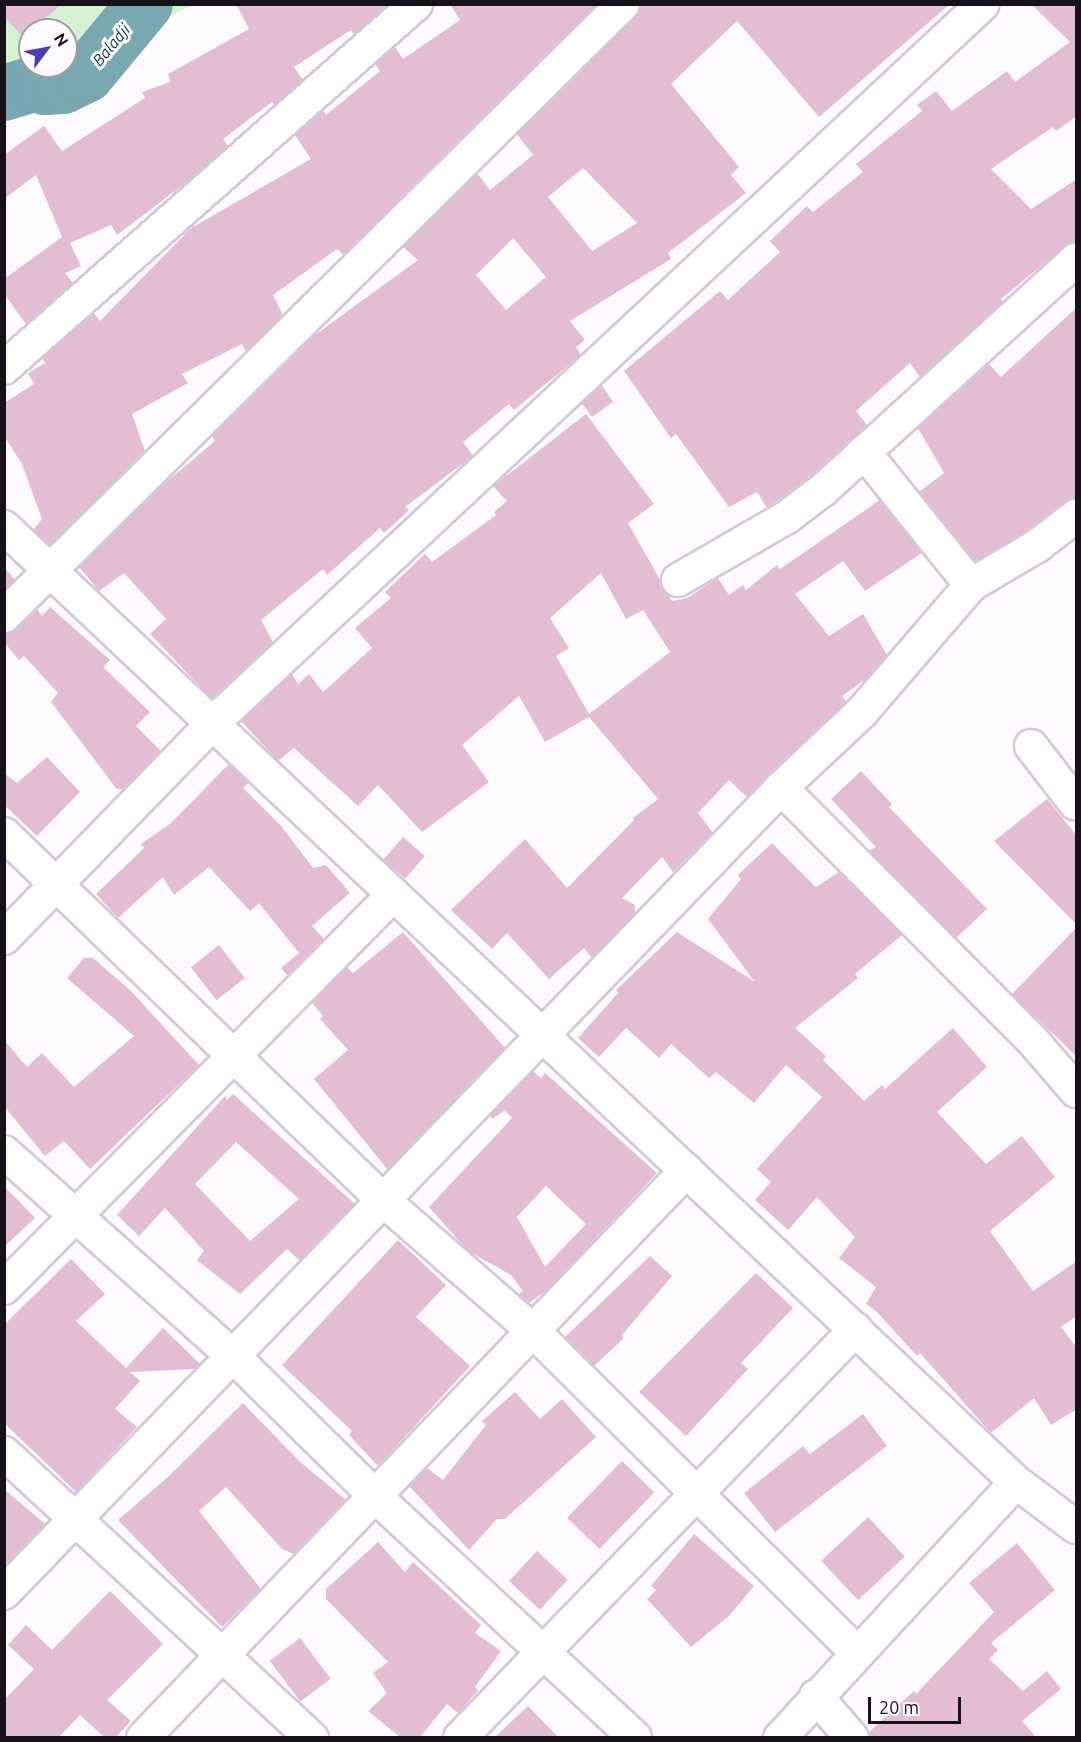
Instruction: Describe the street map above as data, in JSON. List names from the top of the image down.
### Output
{
  "water": ["Baladji"],
  "scale_bar": "20 m",
  "north": "top right"
}
